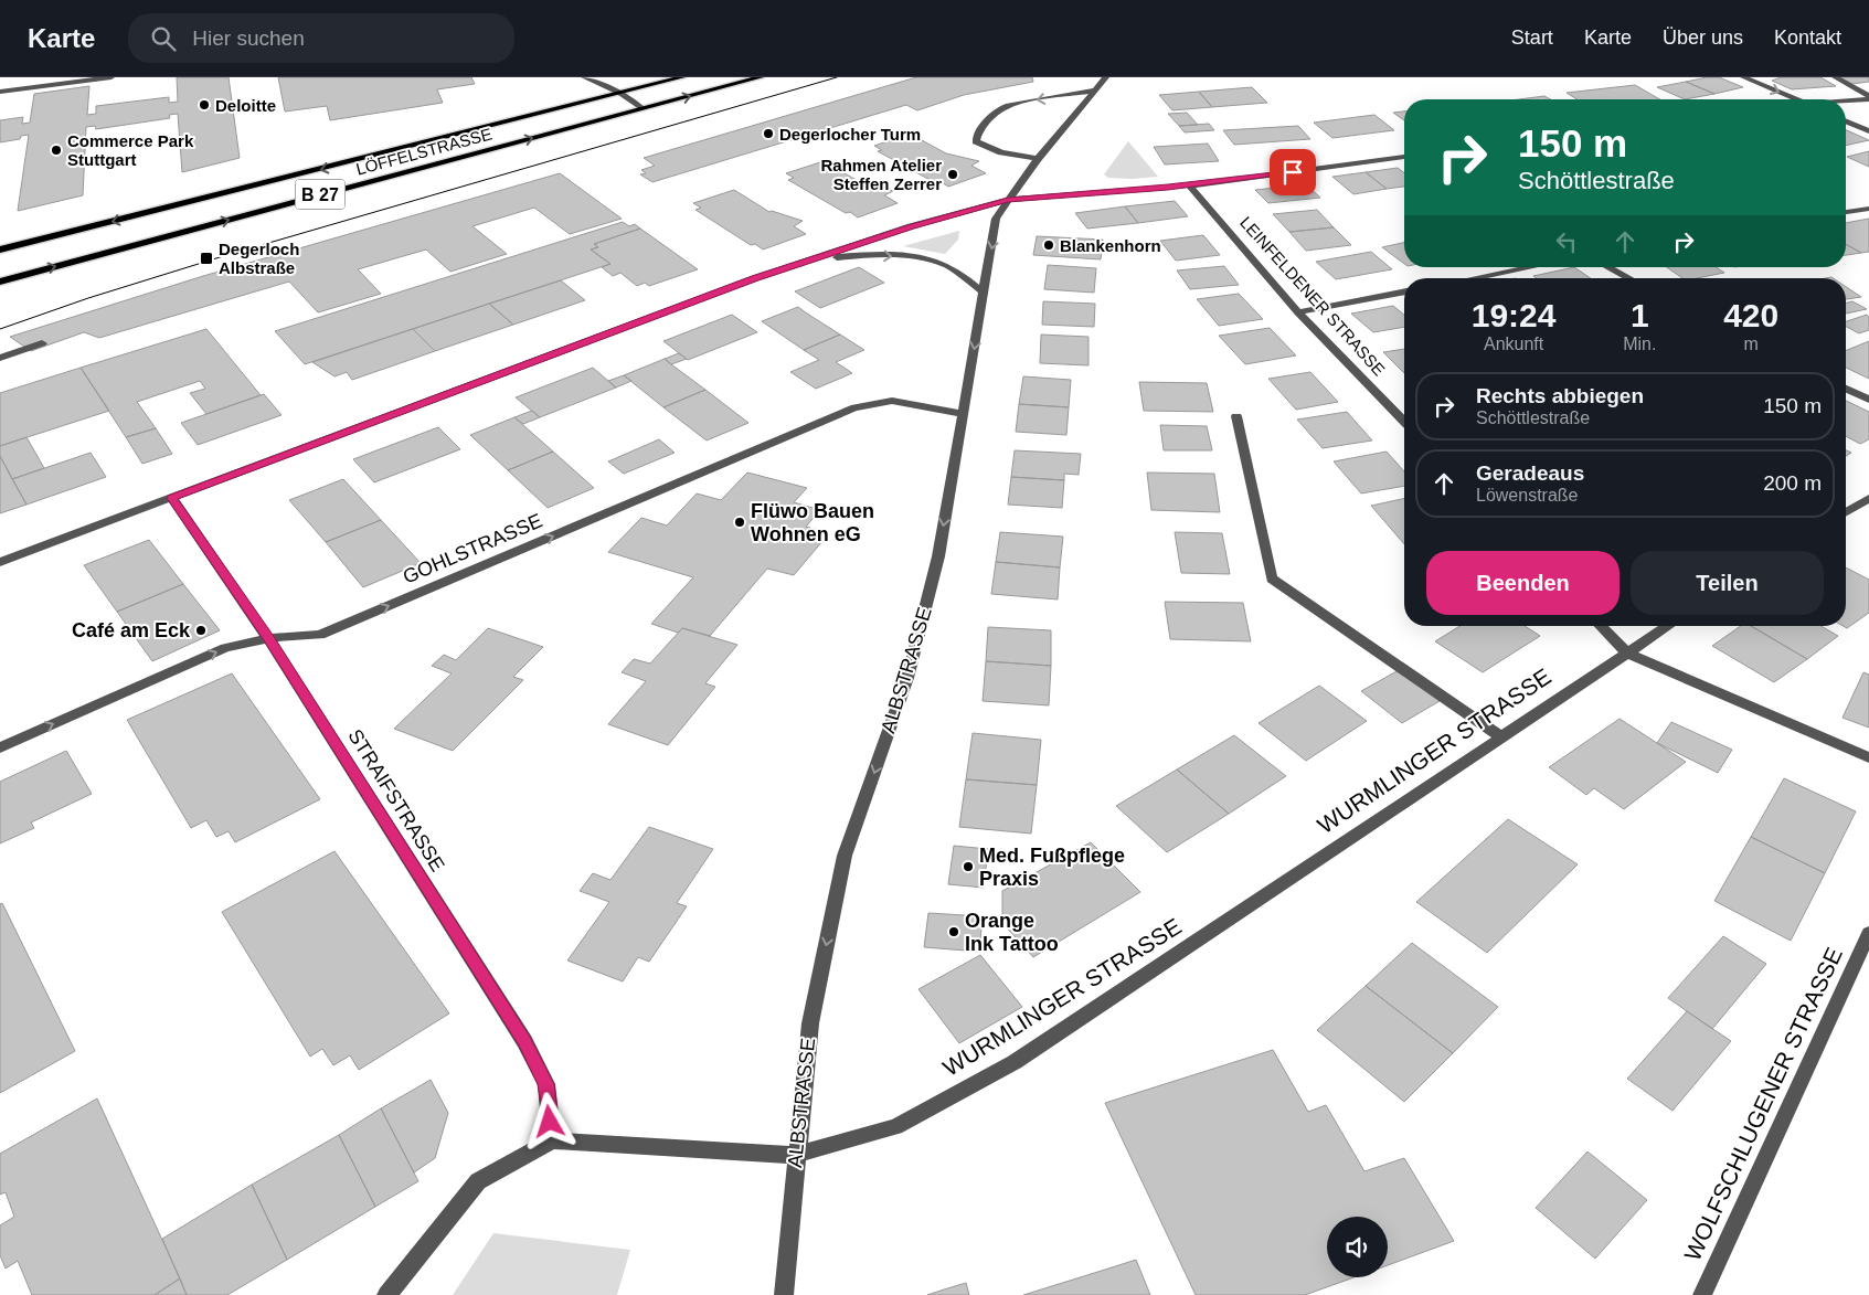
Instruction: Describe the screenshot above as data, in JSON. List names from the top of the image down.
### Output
{
  "streets": {
    "main road": ["LÖFFELSTRASSE", "B 27"],
    "street": [
      "LEINFELDENER STRASSE",
      "GOHLSTRASSE",
      "ALBSTRASSE",
      "WURMLINGER STRASSE",
      "STRAIFSTRASSE",
      "WOLFSCHLUGENER STRASSE"
    ]
  },
  "crossings": [
    ["GOHLSTRASSE", "ALBSTRASSE"],
    ["GOHLSTRASSE", "STRAIFSTRASSE"],
    ["ALBSTRASSE", "WURMLINGER STRASSE"],
    ["WURMLINGER STRASSE", "STRAIFSTRASSE"]
  ],
  "one_way": ["GOHLSTRASSE", "ALBSTRASSE"],
  "places": {
    "other": [
      "Deloitte",
      "Degerlocher Turm",
      "Commerce Park Stuttgart",
      "Rahmen Atelier Steffen Zerrer",
      "Blankenhorn",
      "Flüwo Bauen Wohnen eG",
      "Café am Eck",
      "Med. Fußpflege Praxis",
      "Orange Ink Tattoo"
    ],
    "transit": ["Degerloch Albstraße"]
  },
  "page": {
    "header": "Karte",
    "search": "Hier suchen",
    "nav": [
      "Start",
      "Karte",
      "Über uns",
      "Kontakt"
    ],
    "turn": ["150 m", "Schöttlestraße"],
    "eta": [
      "19:24",
      "Ankunft",
      "1",
      "Min.",
      "420",
      "m"
    ],
    "list": [
      {
        "name": "Rechts abbiegen",
        "note": "Schöttlestraße",
        "value": "150 m"
      },
      {
        "name": "Geradeaus",
        "note": "Löwenstraße",
        "value": "200 m"
      }
    ],
    "buttons": ["Beenden", "Teilen"]
  }
}
